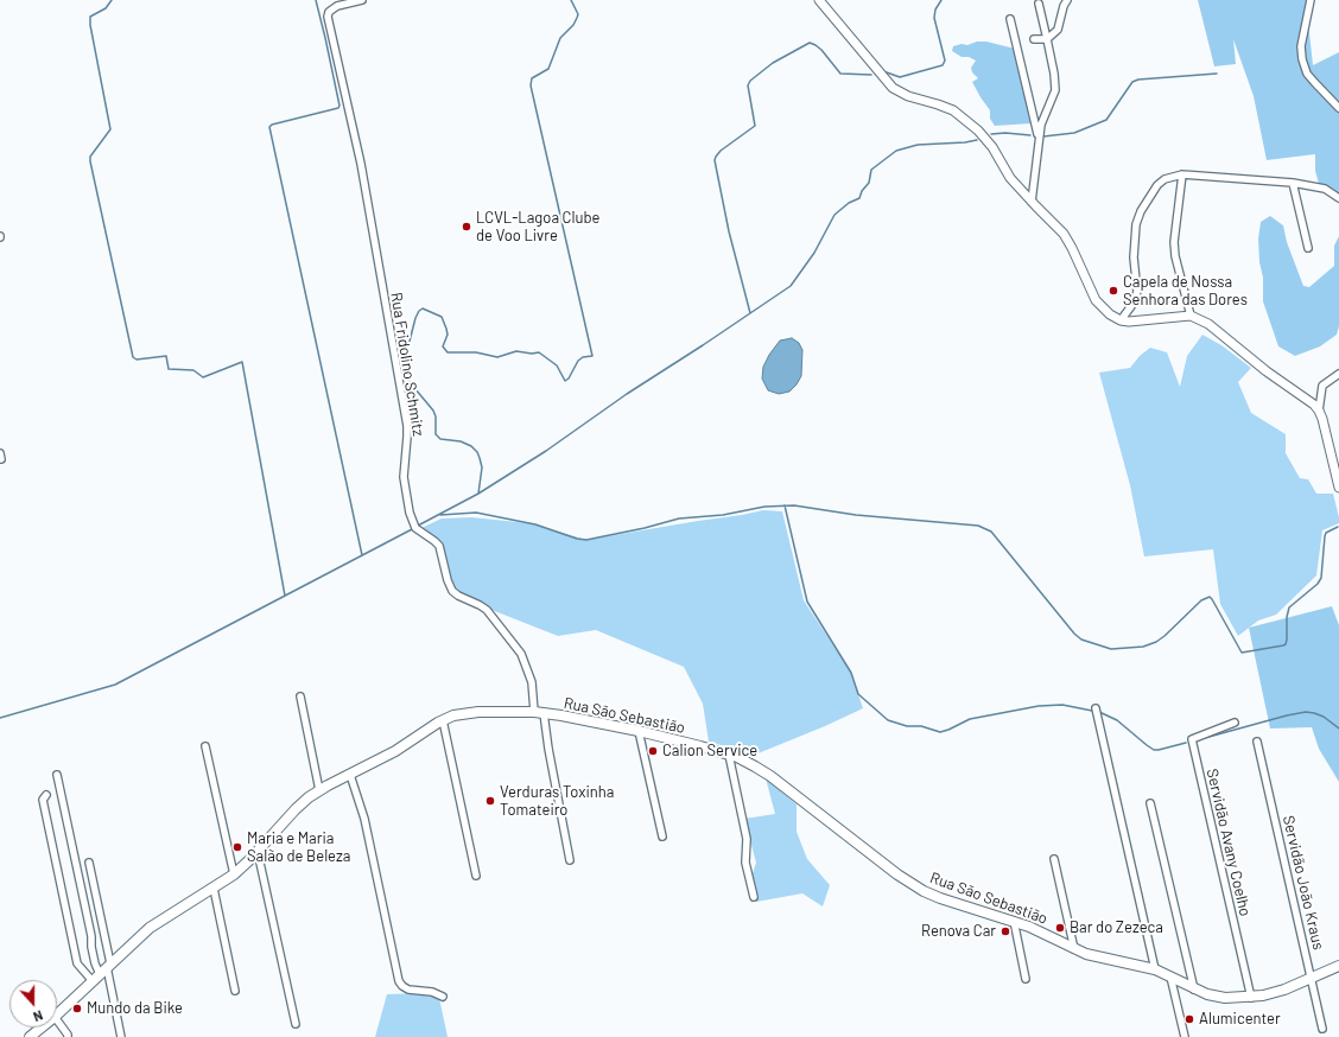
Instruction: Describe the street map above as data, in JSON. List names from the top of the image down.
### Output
{
  "streets": {
    "main road": ["Rua São Sebastião"],
    "street": ["Rua Fridolino Schmitz", "Servidão Avany Coelho", "Servidão João Kraus"]
  },
  "crossings": [
    ["Rua Fridolino Schmitz", "Rua São Sebastião"],
    ["Rua São Sebastião", "Servidão Avany Coelho"],
    ["Rua São Sebastião", "Servidão João Kraus"]
  ],
  "places": [
    "LCVL-Lagoa Clube de Voo Livre",
    "Capela de Nossa Senhora das Dores",
    "Calion Service",
    "Verduras Toxinha Tomateiro",
    "Maria e Maria Salão de Beleza",
    "Bar do Zezeca",
    "Renova Car",
    "Mundo da Bike",
    "Alumicenter"
  ],
  "north": "bottom"
}
